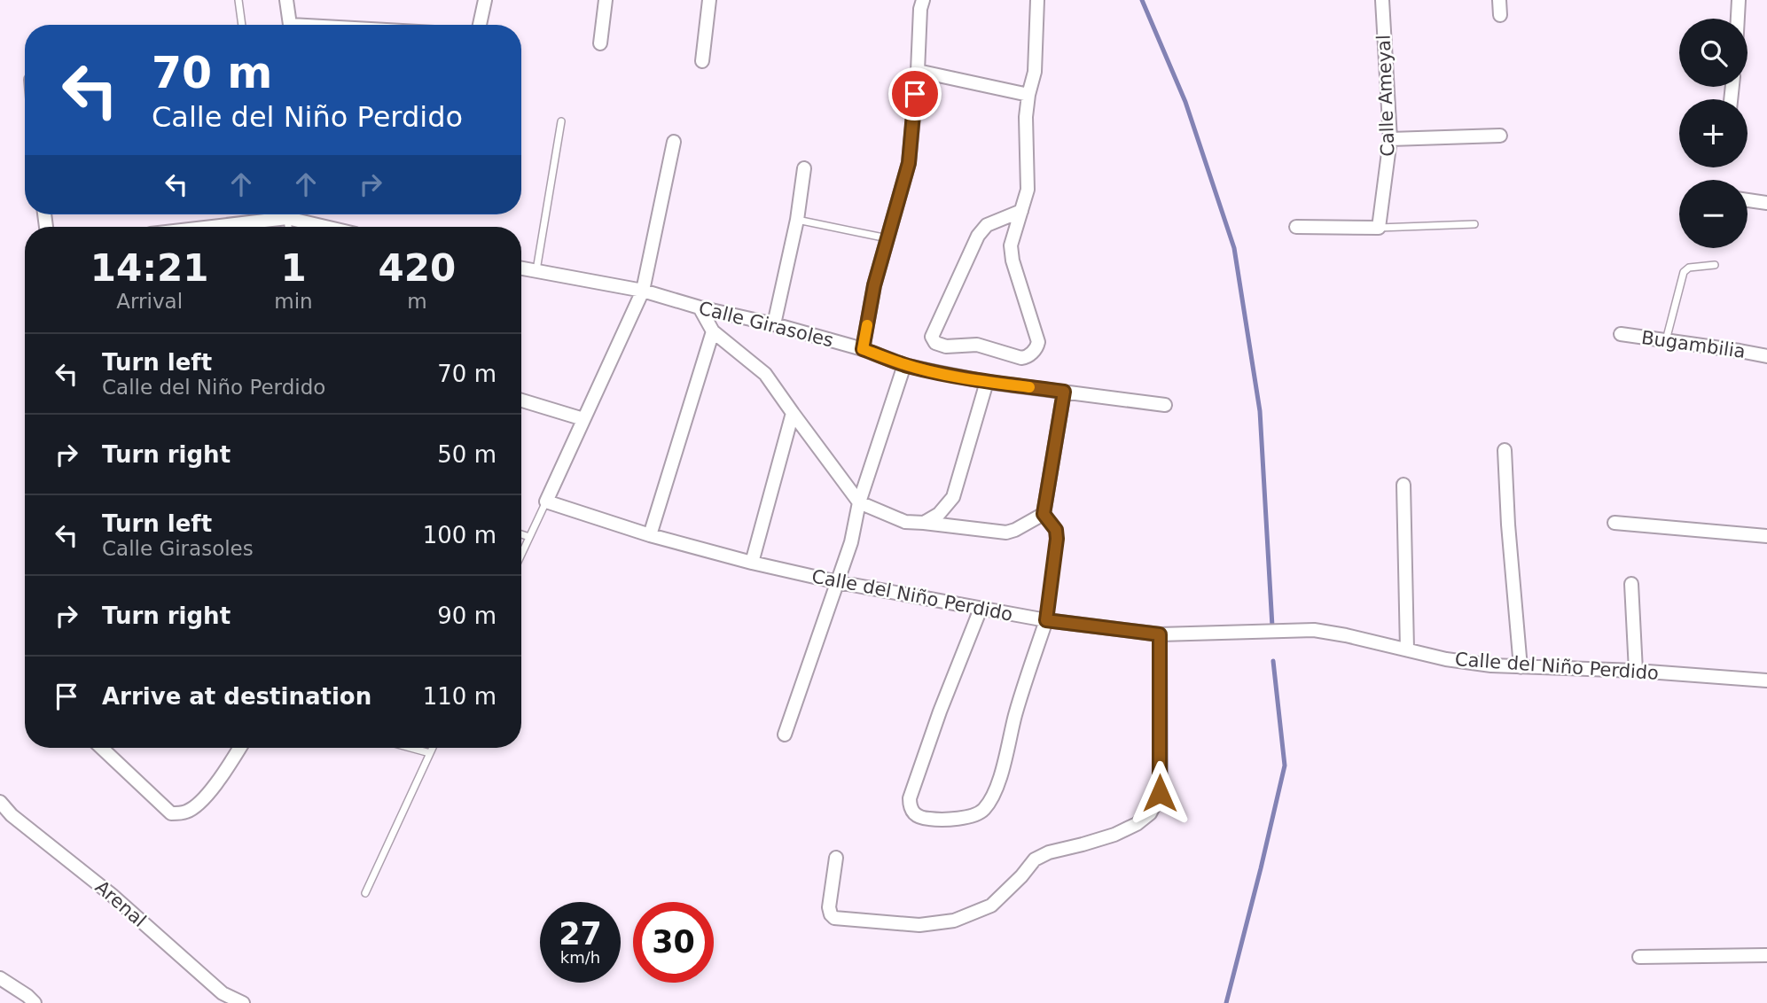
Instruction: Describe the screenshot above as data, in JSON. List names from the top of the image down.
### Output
{
  "streets": {
    "street": [
      "Calle Ameyal",
      "Calle Girasoles",
      "Bugambilia",
      "Calle del Niño Perdido",
      "Arenal"
    ]
  },
  "page": {
    "map_buttons": ["+", "−"],
    "turn": ["70 m", "Calle del Niño Perdido"],
    "eta": [
      "14:21",
      "Arrival",
      "1",
      "min",
      "420",
      "m"
    ],
    "list": [
      {
        "name": "Turn left",
        "note": "Calle del Niño Perdido",
        "value": "70 m"
      },
      {
        "name": "Turn right",
        "value": "50 m"
      },
      {
        "name": "Turn left",
        "note": "Calle Girasoles",
        "value": "100 m"
      },
      {
        "name": "Turn right",
        "value": "90 m"
      },
      {
        "name": "Arrive at destination",
        "value": "110 m"
      }
    ],
    "speed": "27 km/h",
    "limit": "30"
  }
}
